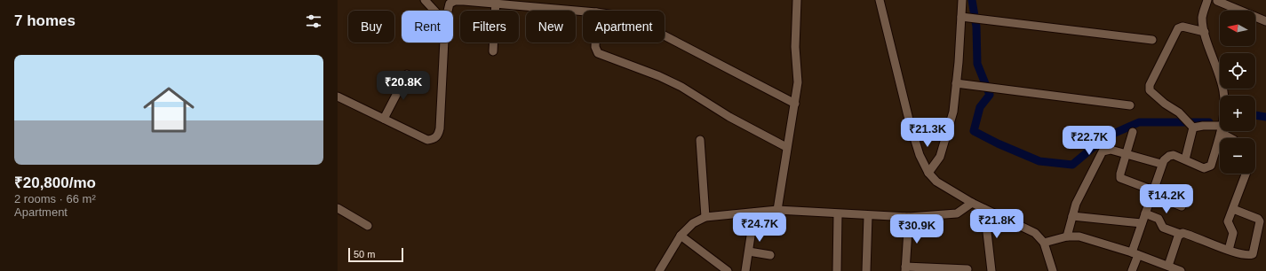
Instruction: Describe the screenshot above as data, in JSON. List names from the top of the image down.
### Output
{
  "scale_bar": "50 m",
  "north": "left",
  "page": {
    "heading": "7 homes",
    "map_buttons": ["+", "−"],
    "chip": [
      "Buy",
      "Rent",
      "Filters",
      "New",
      "Apartment"
    ],
    "list": [
      {
        "name": "₹20,800/mo",
        "note": "2 rooms · 66 m² · Apartment"
      }
    ],
    "price": [
      "₹20.8K",
      "₹21.3K",
      "₹22.7K",
      "₹14.2K",
      "₹21.8K",
      "₹24.7K",
      "₹30.9K"
    ],
    "scale": "50 m"
  }
}
